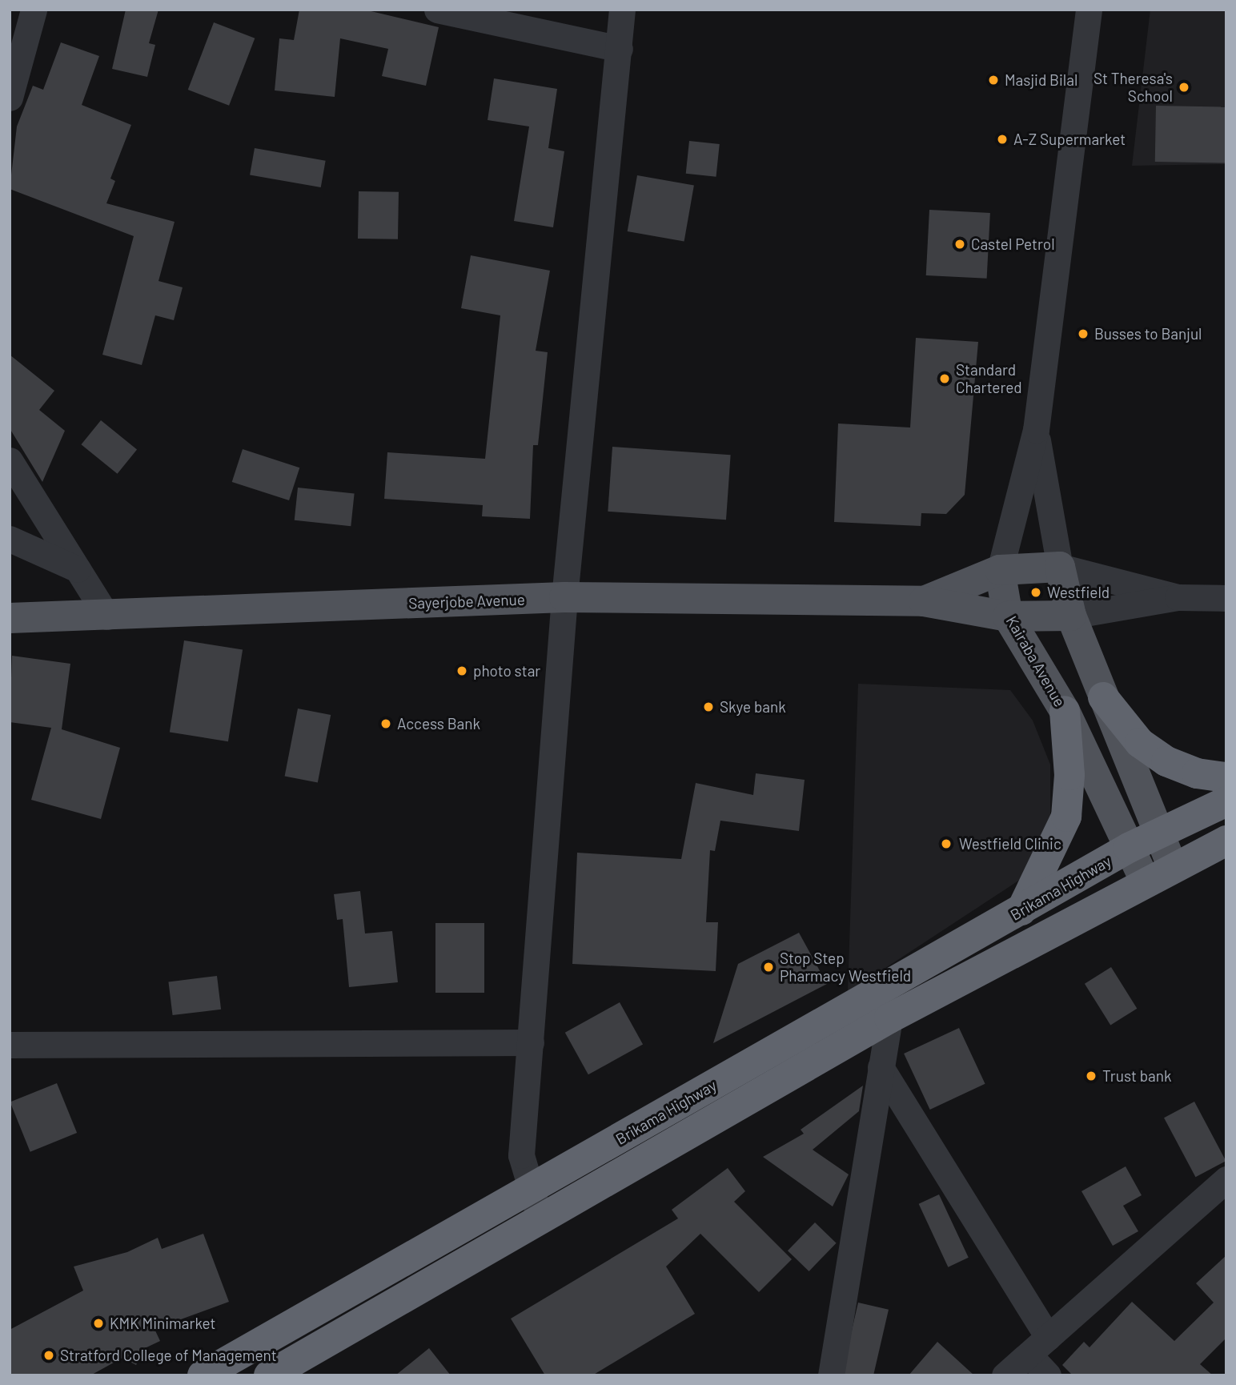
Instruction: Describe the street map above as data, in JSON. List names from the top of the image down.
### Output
{
  "streets": {
    "highway": ["Brikama Highway"],
    "main road": ["Sayerjobe Avenue", "Kairaba Avenue"]
  },
  "crossings": [
    ["Sayerjobe Avenue", "Kairaba Avenue"],
    ["Kairaba Avenue", "Brikama Highway"]
  ],
  "places": [
    "Masjid Bilal",
    "St Theresa's School",
    "A-Z Supermarket",
    "Castel Petrol",
    "Busses to Banjul",
    "Standard Chartered",
    "Westfield",
    "photo star",
    "Skye bank",
    "Access Bank",
    "Westfield Clinic",
    "Stop Step Pharmacy Westfield",
    "Trust bank",
    "KMK Minimarket",
    "Stratford College of Management"
  ]
}
